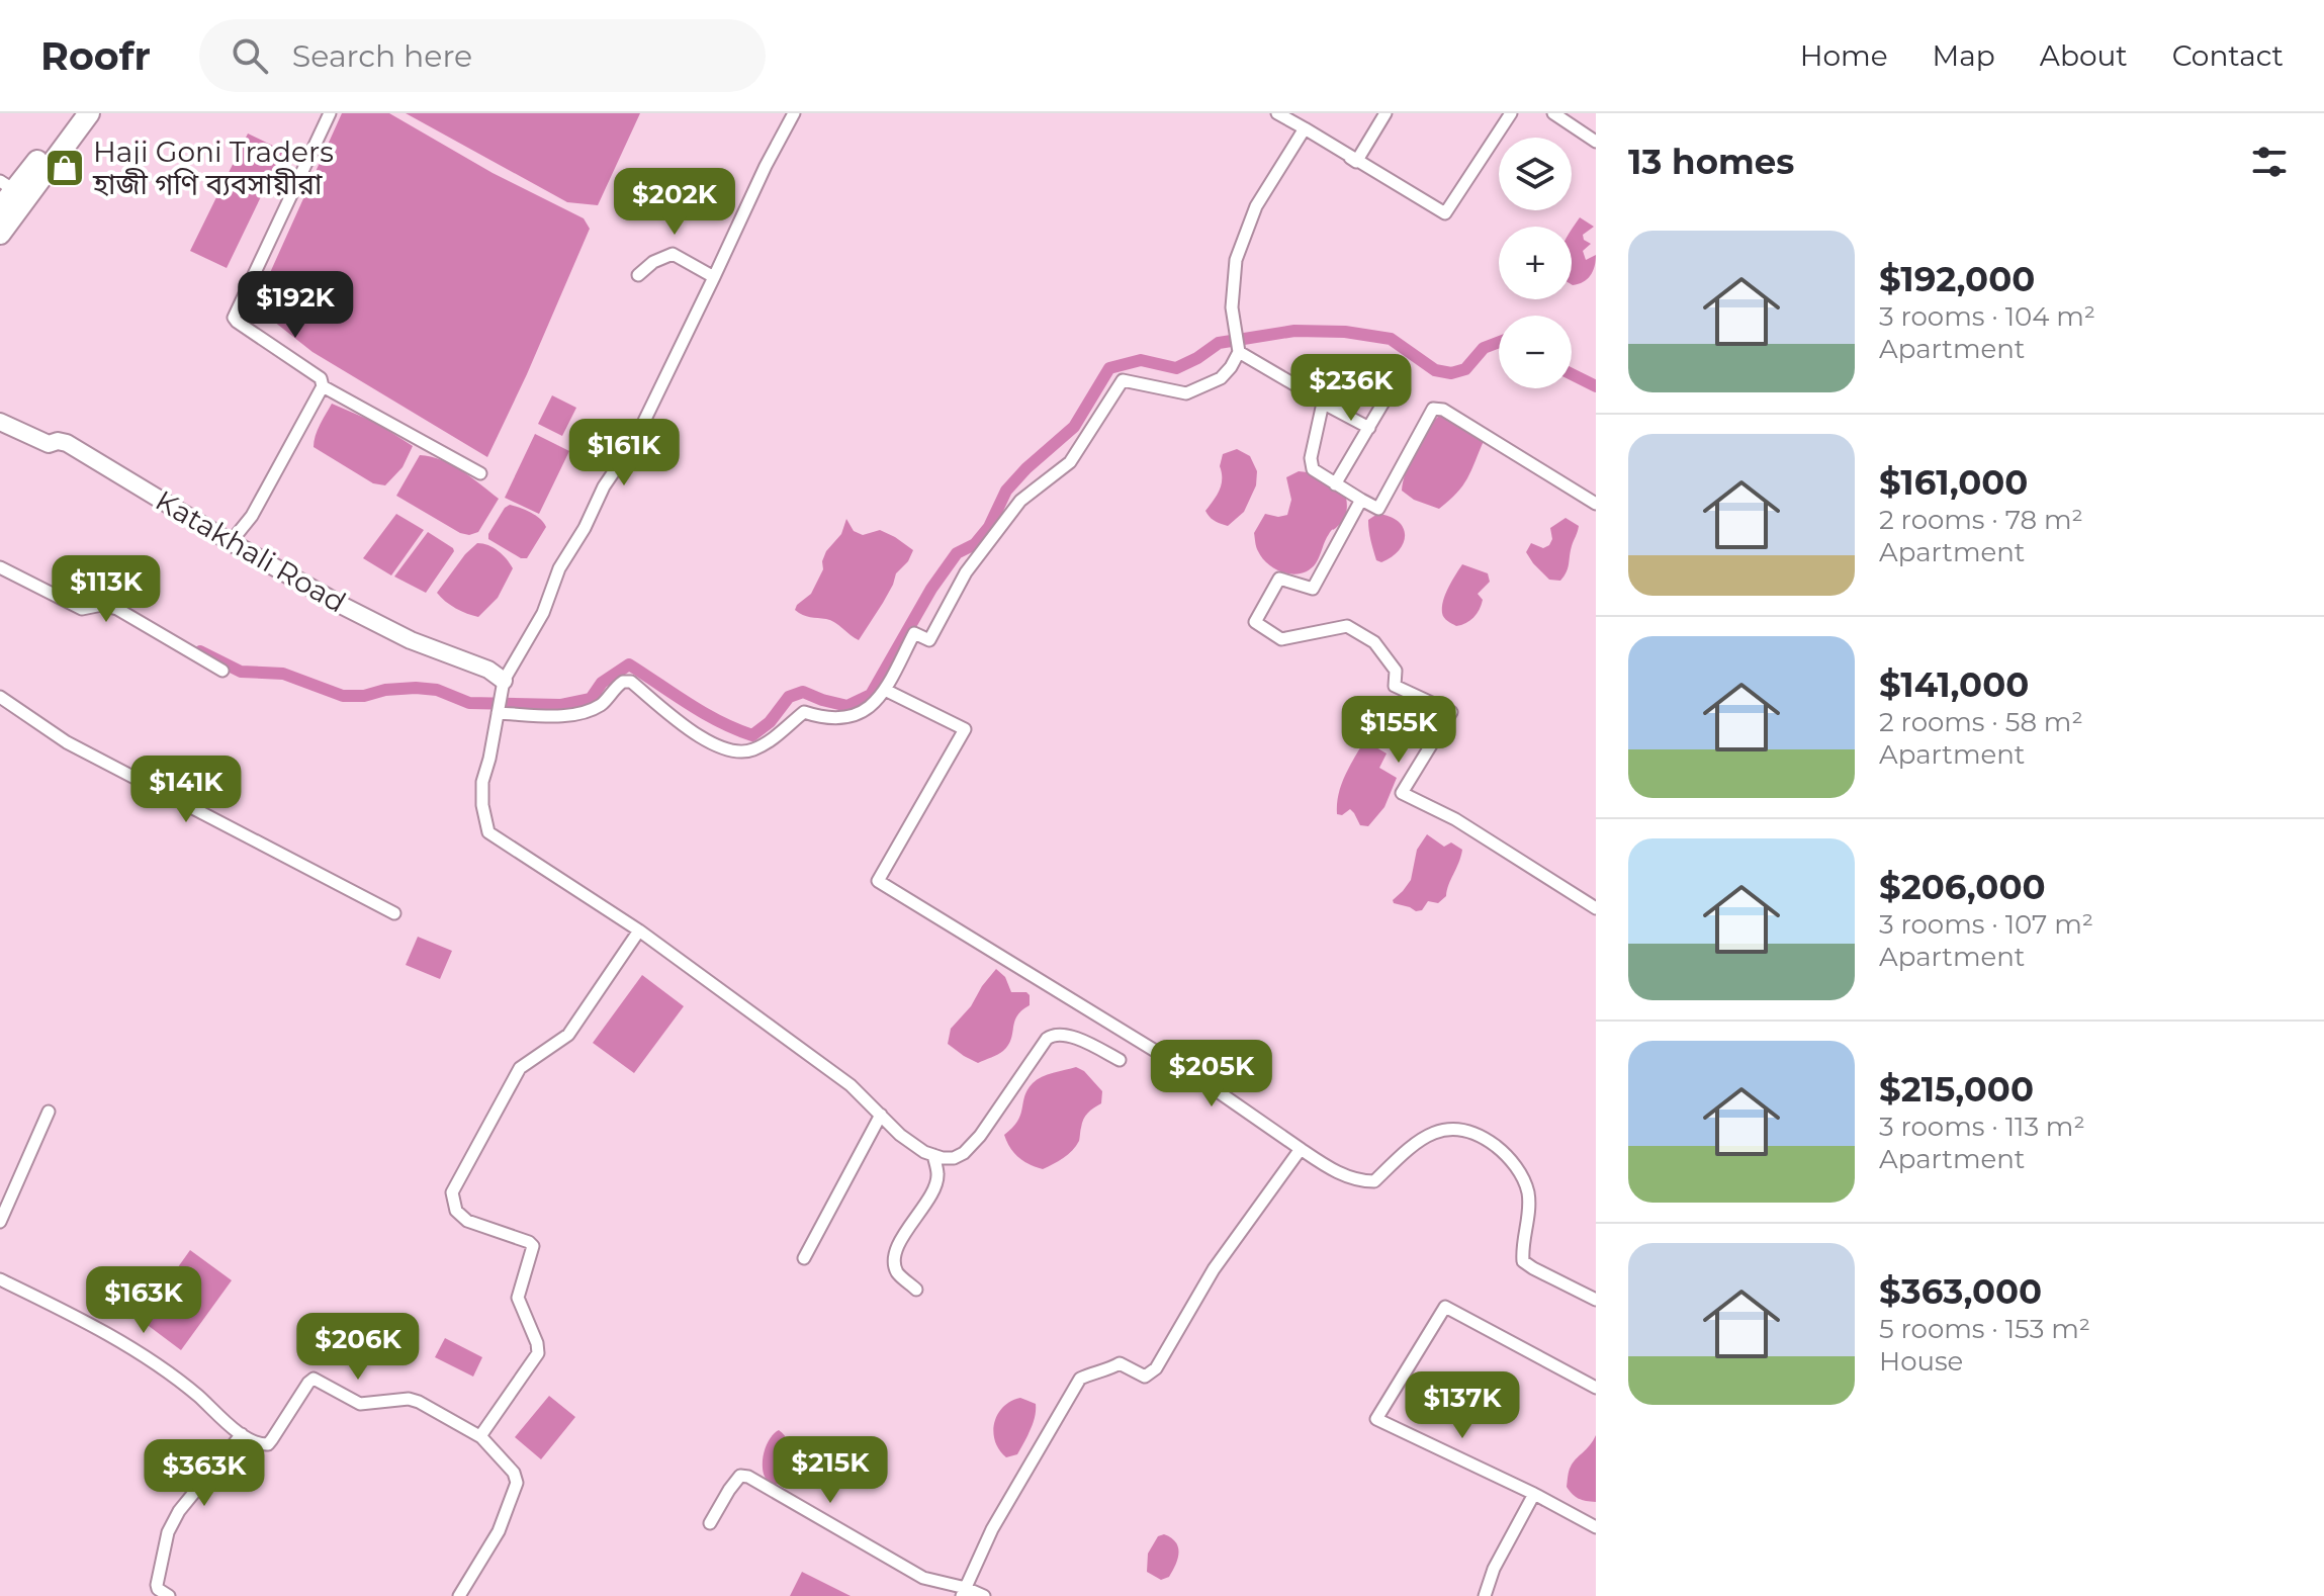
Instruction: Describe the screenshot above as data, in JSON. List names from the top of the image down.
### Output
{
  "streets": {
    "street": ["Katakhali Road"]
  },
  "places": {
    "shop": ["Haji Goni Traders হাজী গণি ব্যবসায়ীরা"]
  },
  "page": {
    "header": "Roofr",
    "search": "Search here",
    "nav": [
      "Home",
      "Map",
      "About",
      "Contact"
    ],
    "heading": "13 homes",
    "map_buttons": ["+", "−"],
    "price": [
      "$202K",
      "$192K",
      "$236K",
      "$161K",
      "$113K",
      "$155K",
      "$141K",
      "$205K",
      "$163K",
      "$206K",
      "$137K",
      "$215K",
      "$363K"
    ],
    "list": [
      {
        "name": "$192,000",
        "note": "3 rooms · 104 m² · Apartment"
      },
      {
        "name": "$161,000",
        "note": "2 rooms · 78 m² · Apartment"
      },
      {
        "name": "$141,000",
        "note": "2 rooms · 58 m² · Apartment"
      },
      {
        "name": "$206,000",
        "note": "3 rooms · 107 m² · Apartment"
      },
      {
        "name": "$215,000",
        "note": "3 rooms · 113 m² · Apartment"
      },
      {
        "name": "$363,000",
        "note": "5 rooms · 153 m² · House"
      }
    ]
  }
}
